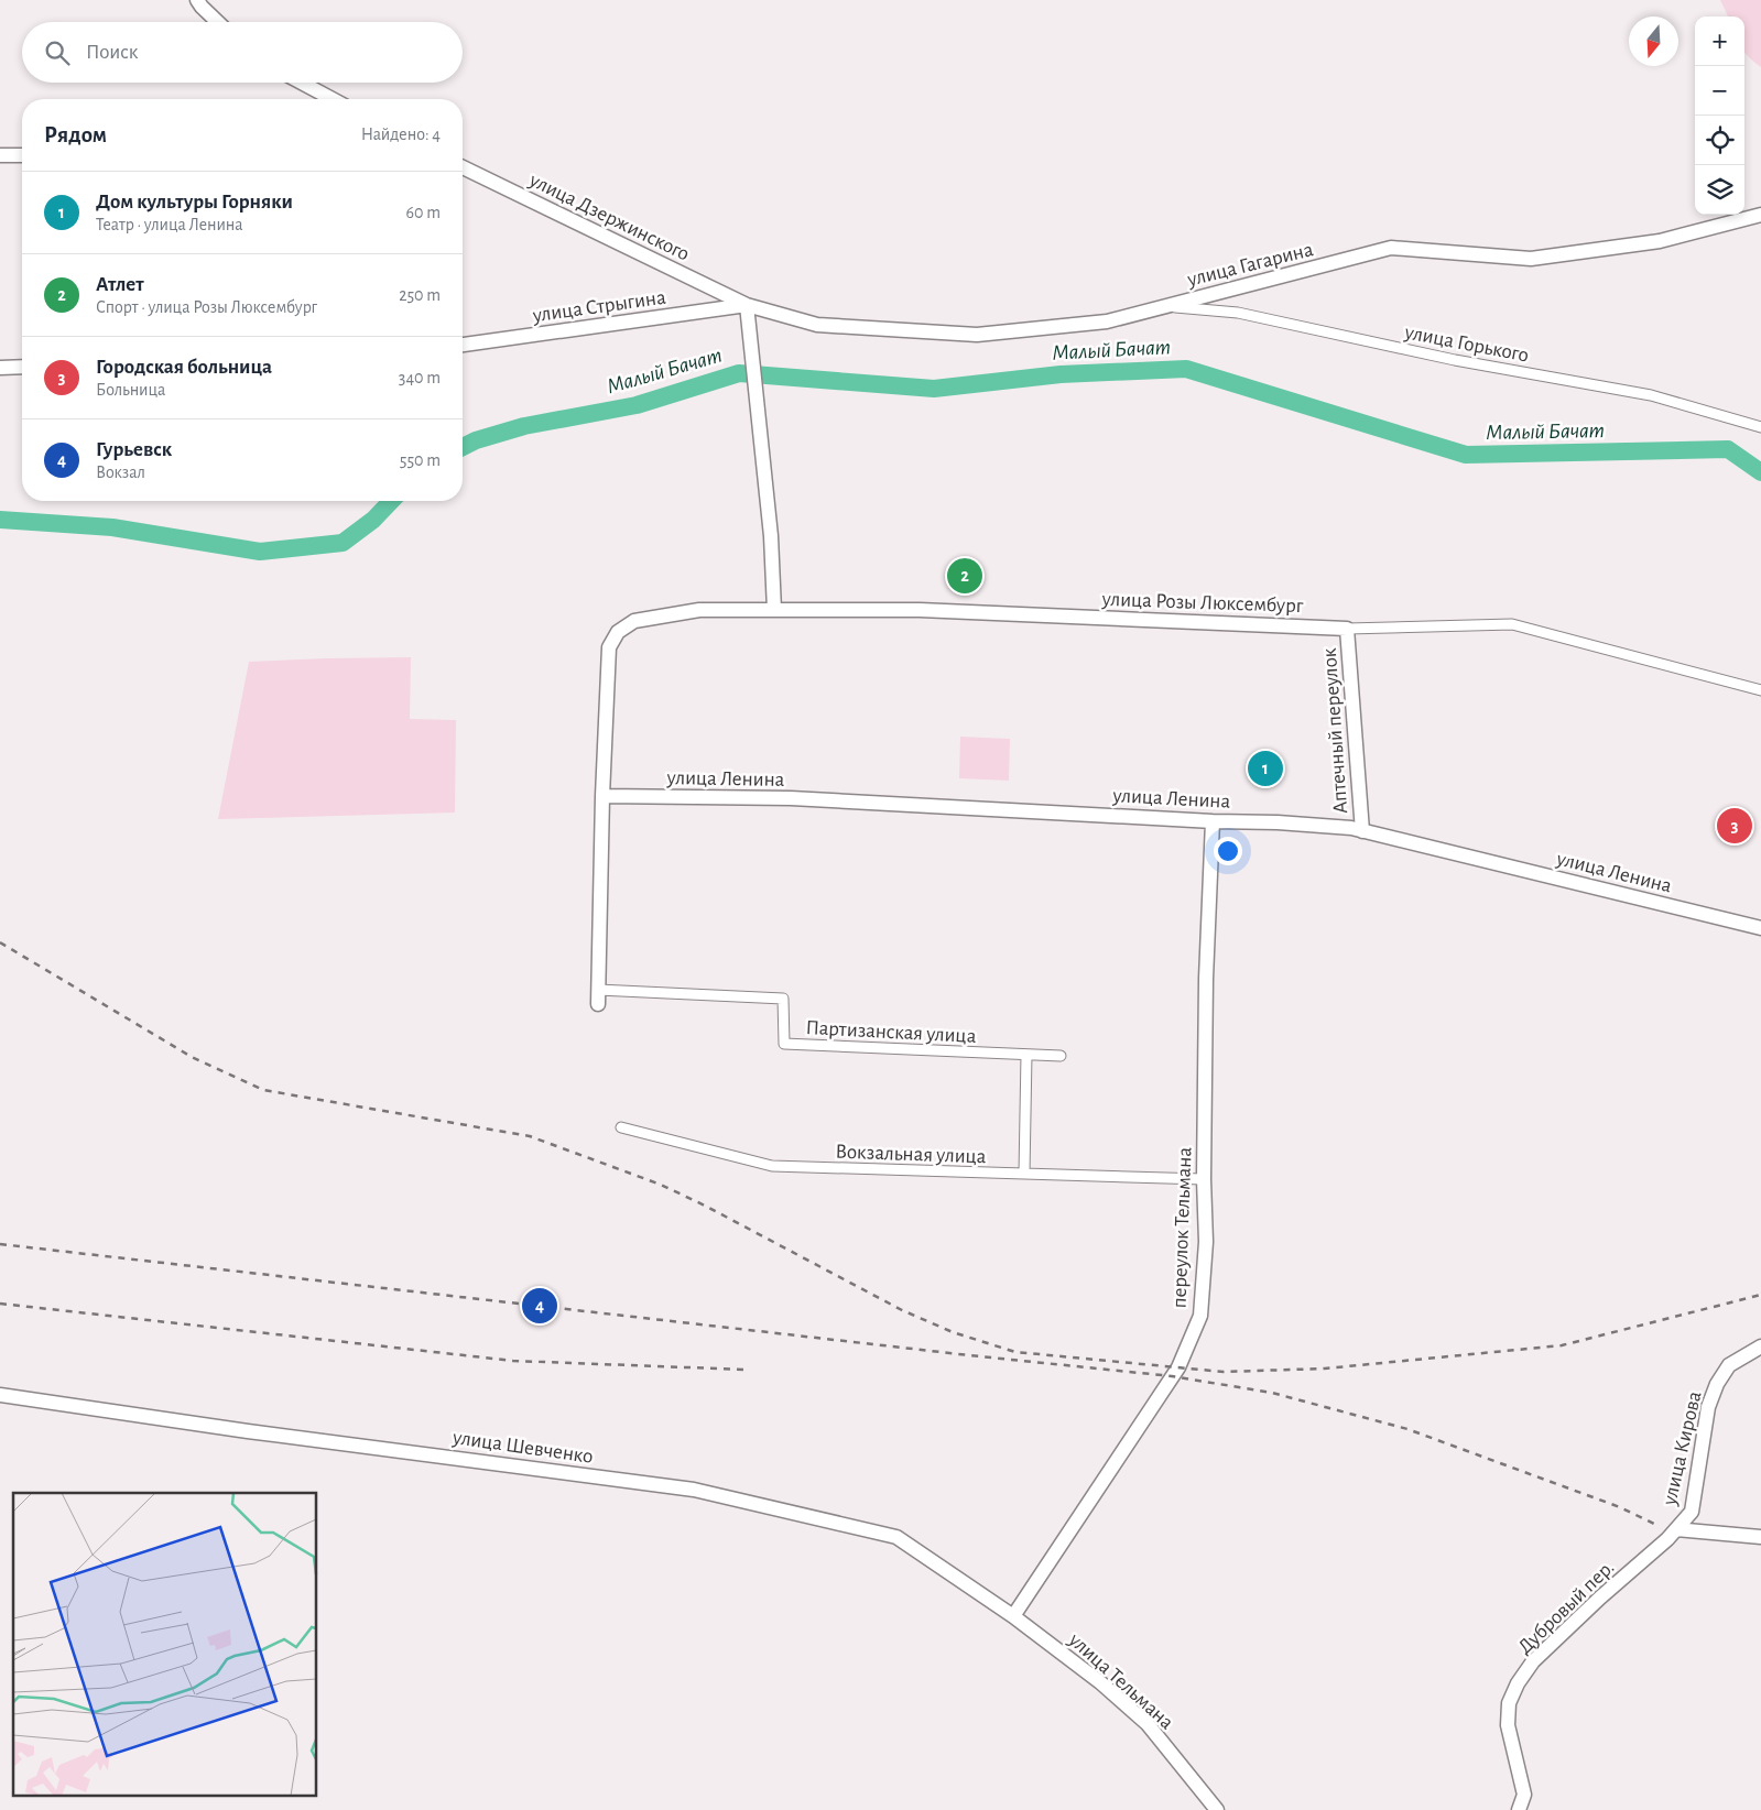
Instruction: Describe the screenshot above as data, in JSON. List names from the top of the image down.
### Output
{
  "streets": {
    "street": [
      "улица Дзержинского",
      "улица Гагарина",
      "улица Стрыгина",
      "улица Горького",
      "улица Розы Люксембург",
      "Аптечный переулок",
      "улица Ленина",
      "Партизанская улица",
      "Вокзальная улица",
      "переулок Тельмана",
      "улица Шевченко",
      "улица Кирова",
      "Дубровый пер.",
      "улица Тельмана"
    ]
  },
  "crossings": [
    ["улица Дзержинского", "улица Гагарина"],
    ["улица Дзержинского", "улица Стрыгина"],
    ["улица Гагарина", "улица Стрыгина"],
    ["улица Гагарина", "улица Горького"],
    ["улица Розы Люксембург", "Аптечный переулок"],
    ["улица Розы Люксембург", "улица Ленина"],
    ["Аптечный переулок", "улица Ленина"],
    ["улица Ленина", "переулок Тельмана"],
    ["Вокзальная улица", "переулок Тельмана"],
    ["переулок Тельмана", "улица Шевченко"],
    ["переулок Тельмана", "улица Тельмана"],
    ["улица Шевченко", "улица Тельмана"],
    ["улица Кирова", "Дубровый пер."]
  ],
  "water": ["Малый Бачат"],
  "north": "bottom",
  "page": {
    "map_buttons": ["+", "−"],
    "search": "Поиск",
    "heading": ["Рядом", "Найдено: 4"],
    "list": [
      {
        "mark": "1",
        "name": "Дом культуры Горняки",
        "note": "Театр · улица Ленина",
        "value": "60 m"
      },
      {
        "mark": "2",
        "name": "Атлет",
        "note": "Спорт · улица Розы Люксембург",
        "value": "250 m"
      },
      {
        "mark": "3",
        "name": "Городская больница",
        "note": "Больница",
        "value": "340 m"
      },
      {
        "mark": "4",
        "name": "Гурьевск",
        "note": "Вокзал",
        "value": "550 m"
      }
    ],
    "pins": [
      "2",
      "1",
      "3",
      "4"
    ]
  }
}
